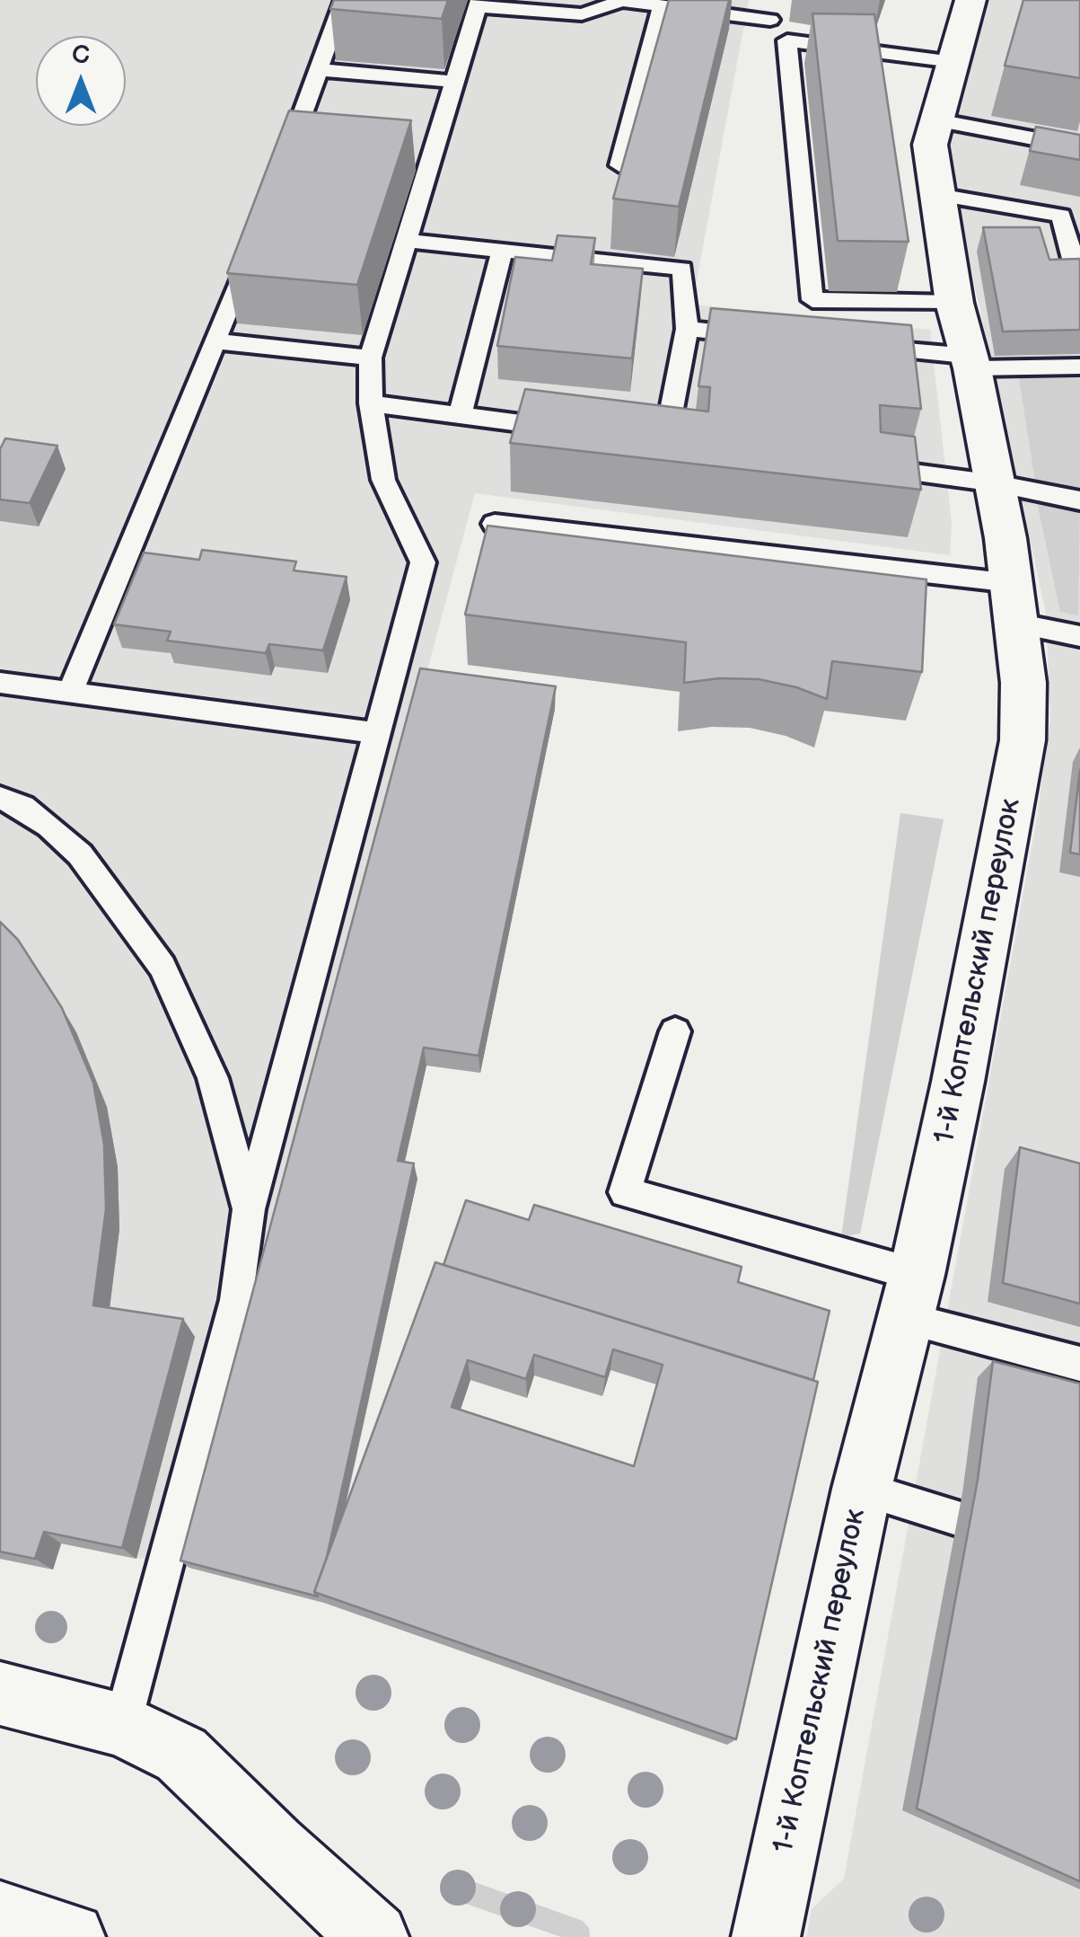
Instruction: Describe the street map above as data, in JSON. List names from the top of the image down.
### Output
{
  "streets": {
    "street": ["1-й Коптельский переулок"]
  },
  "north": "top"
}
